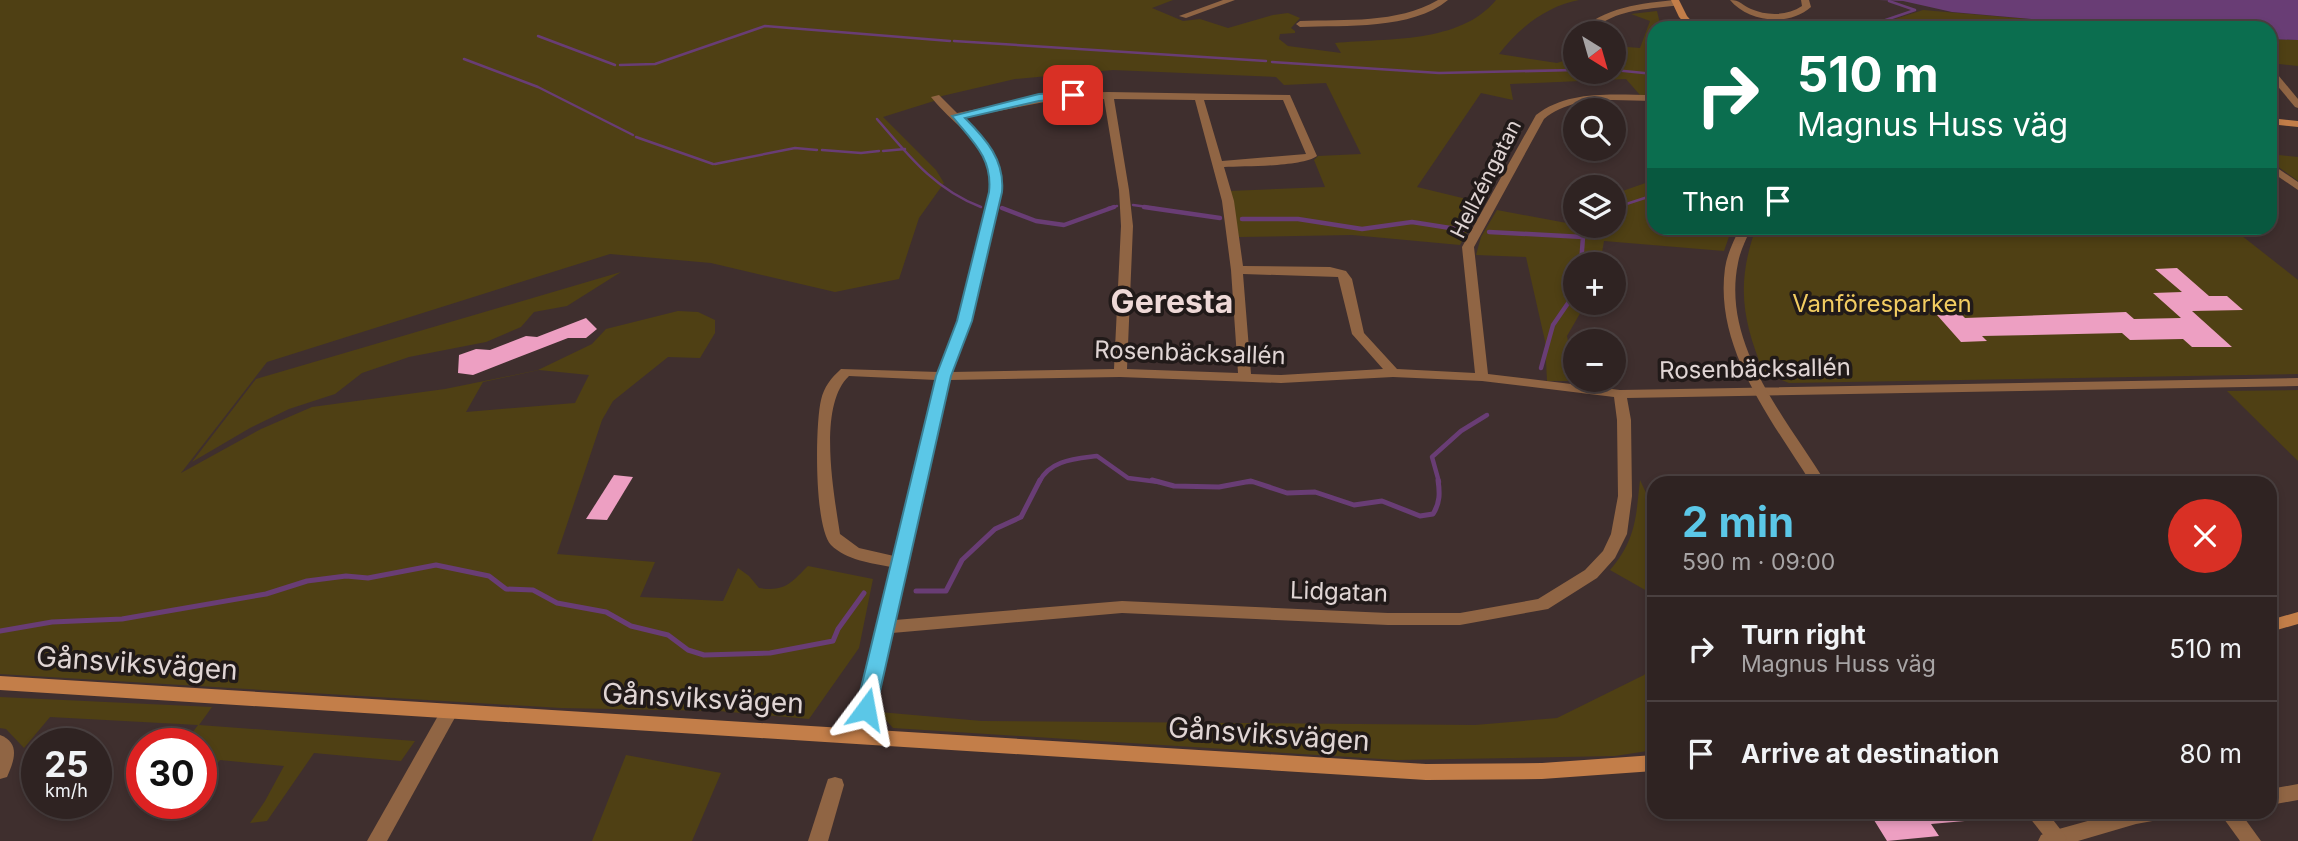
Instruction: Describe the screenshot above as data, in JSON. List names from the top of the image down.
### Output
{
  "streets": {
    "main road": ["Gånsviksvägen"],
    "street": ["Hellzéngatan", "Rosenbäcksallén", "Lidgatan"]
  },
  "crossings": [
    ["Hellzéngatan", "Rosenbäcksallén"],
    ["Rosenbäcksallén", "Lidgatan"]
  ],
  "districts": ["Geresta"],
  "parks": ["Vanföresparken"],
  "north": "bottom right",
  "page": {
    "map_buttons": ["+", "−"],
    "turn": ["510 m", "Magnus Huss väg"],
    "then": "Then",
    "heading": ["2 min", "590 m · 09:00"],
    "list": [
      {
        "name": "Turn right",
        "note": "Magnus Huss väg",
        "value": "510 m"
      },
      {
        "name": "Arrive at destination",
        "value": "80 m"
      }
    ],
    "speed": "25 km/h",
    "limit": "30"
  }
}
